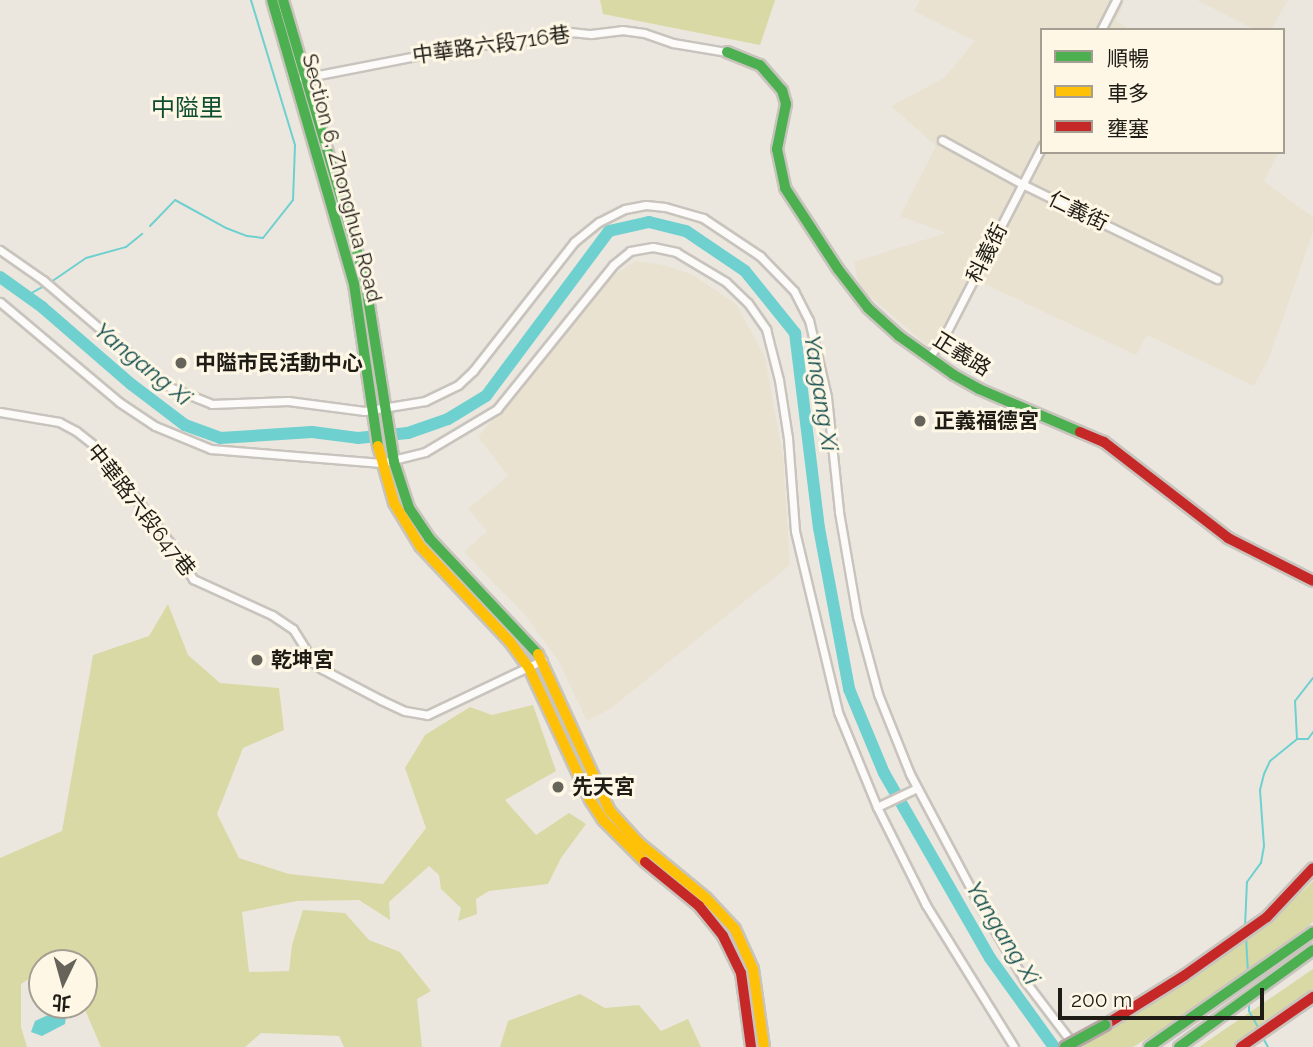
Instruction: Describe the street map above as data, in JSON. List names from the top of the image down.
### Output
{
  "streets": {
    "main road": ["Section 6, Zhonghua Road", "正義路"],
    "street": [
      "中華路六段716巷",
      "仁義街",
      "科義街",
      "中華路六段647巷"
    ]
  },
  "crossings": [
    ["中華路六段716巷", "Section 6, Zhonghua Road"],
    ["中華路六段716巷", "正義路"],
    ["仁義街", "科義街"],
    ["科義街", "正義路"]
  ],
  "districts": ["中隘里"],
  "water": ["Yangang Xi"],
  "places": [
    "中隘市民活動中心",
    "正義福德宮",
    "乾坤宮",
    "先天宮"
  ],
  "legend": ["順暢", "車多", "壅塞"],
  "scale_bar": "200 m",
  "north": "bottom"
}
